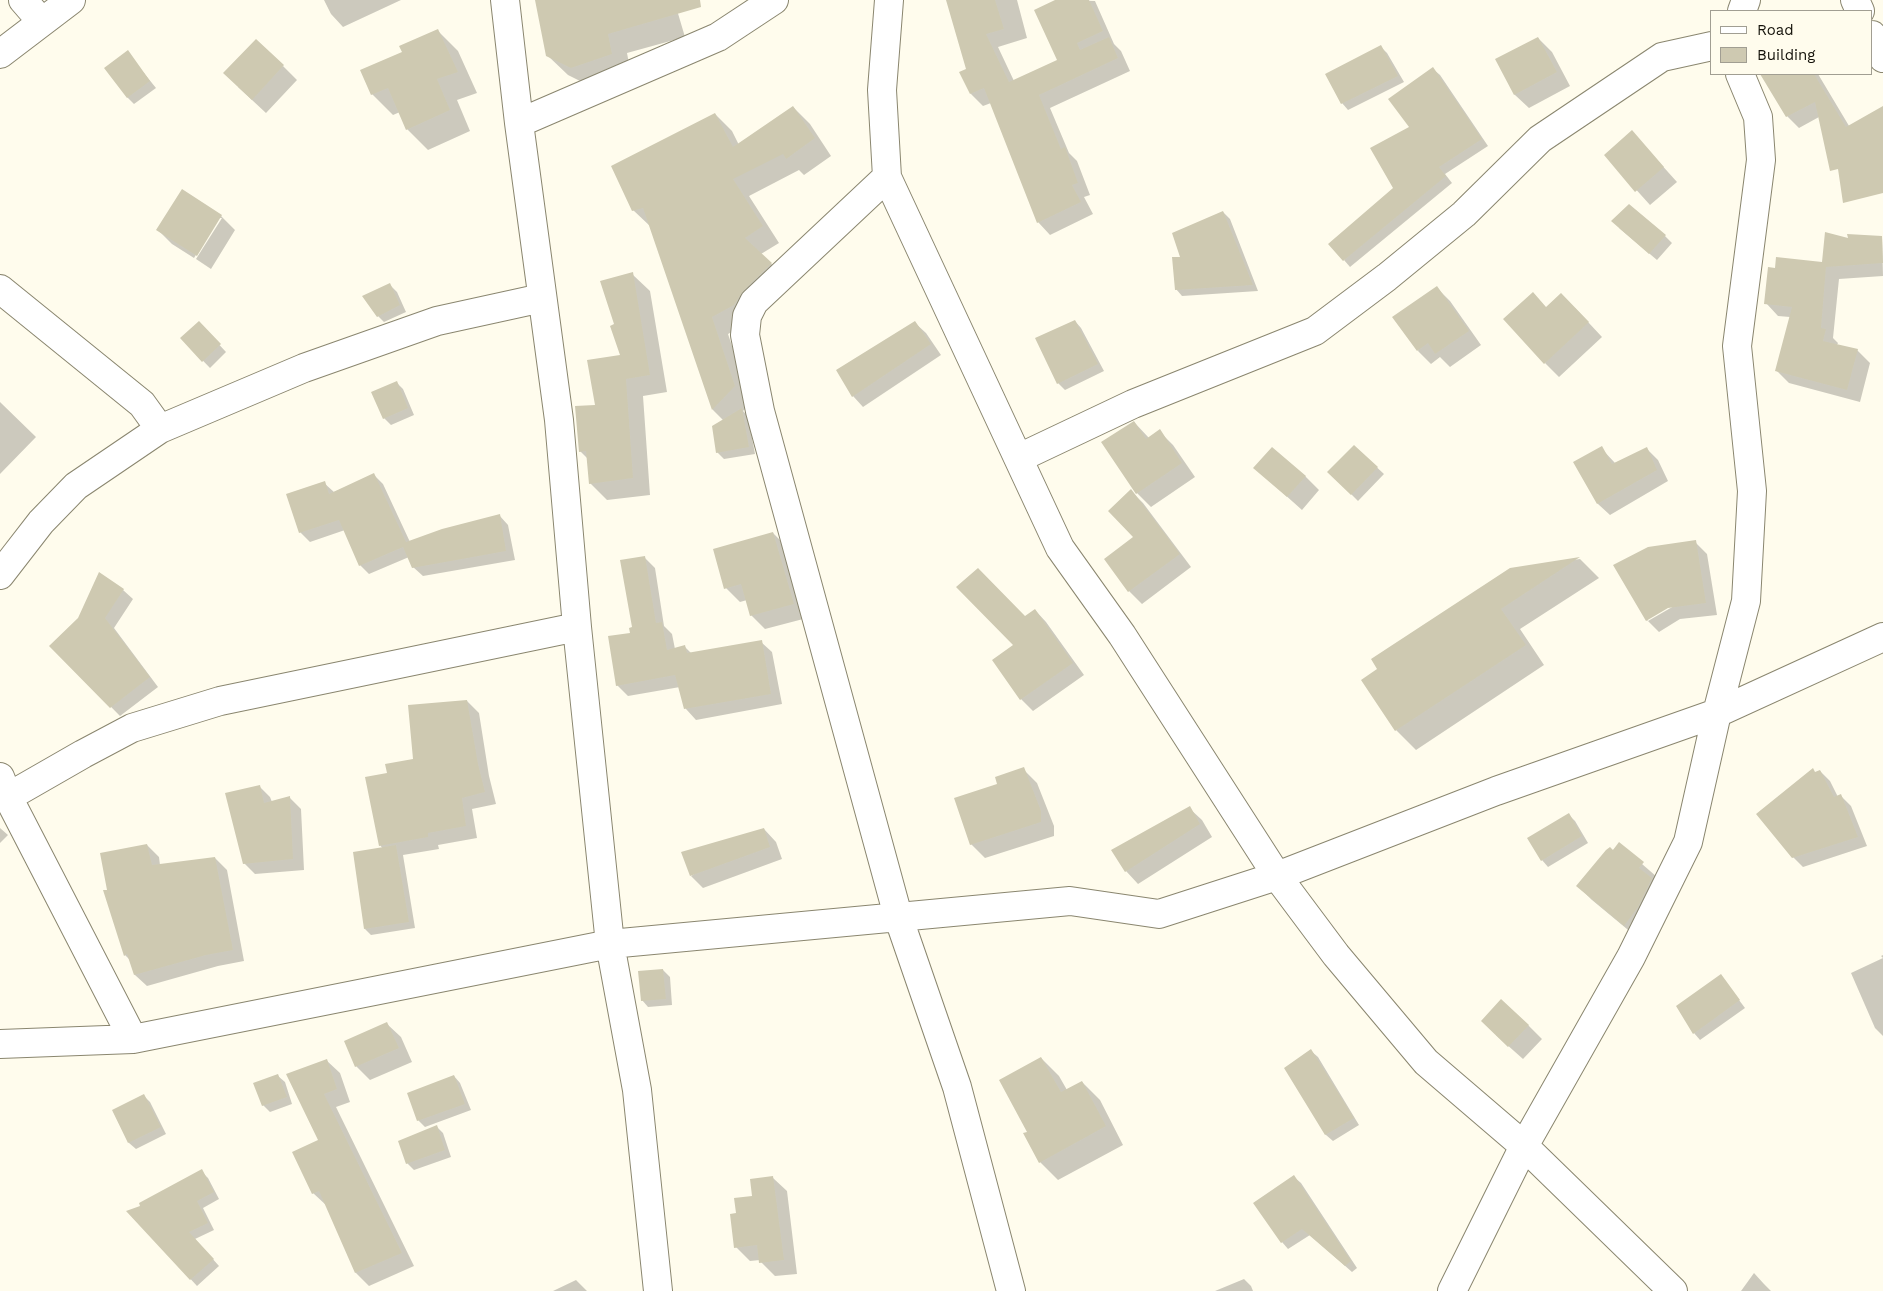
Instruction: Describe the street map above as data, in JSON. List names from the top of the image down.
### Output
{
  "legend": ["Road", "Building"]
}
